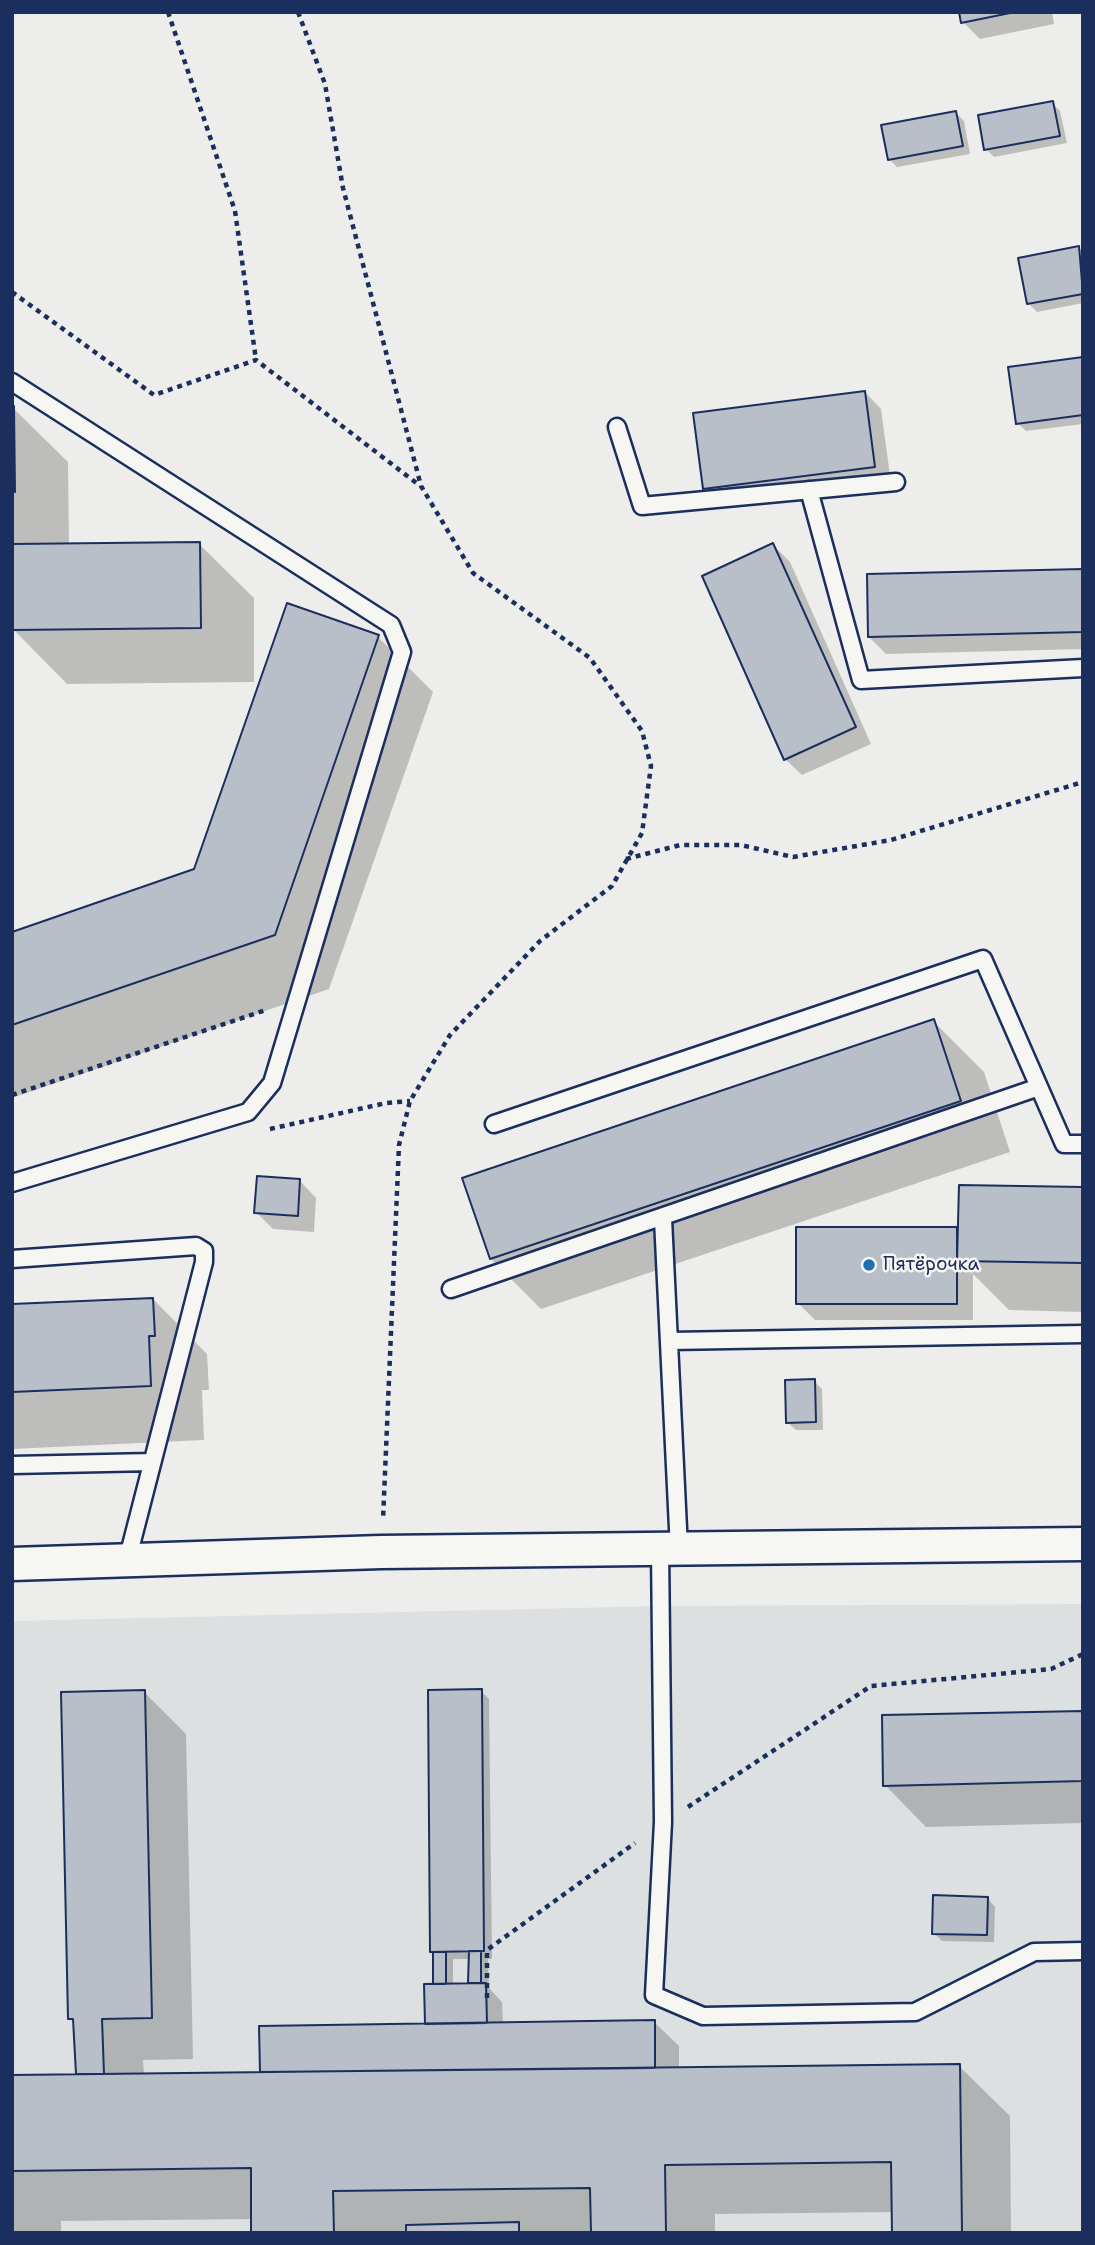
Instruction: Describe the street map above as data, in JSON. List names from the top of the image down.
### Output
{
  "places": ["Пятёрочка"]
}
